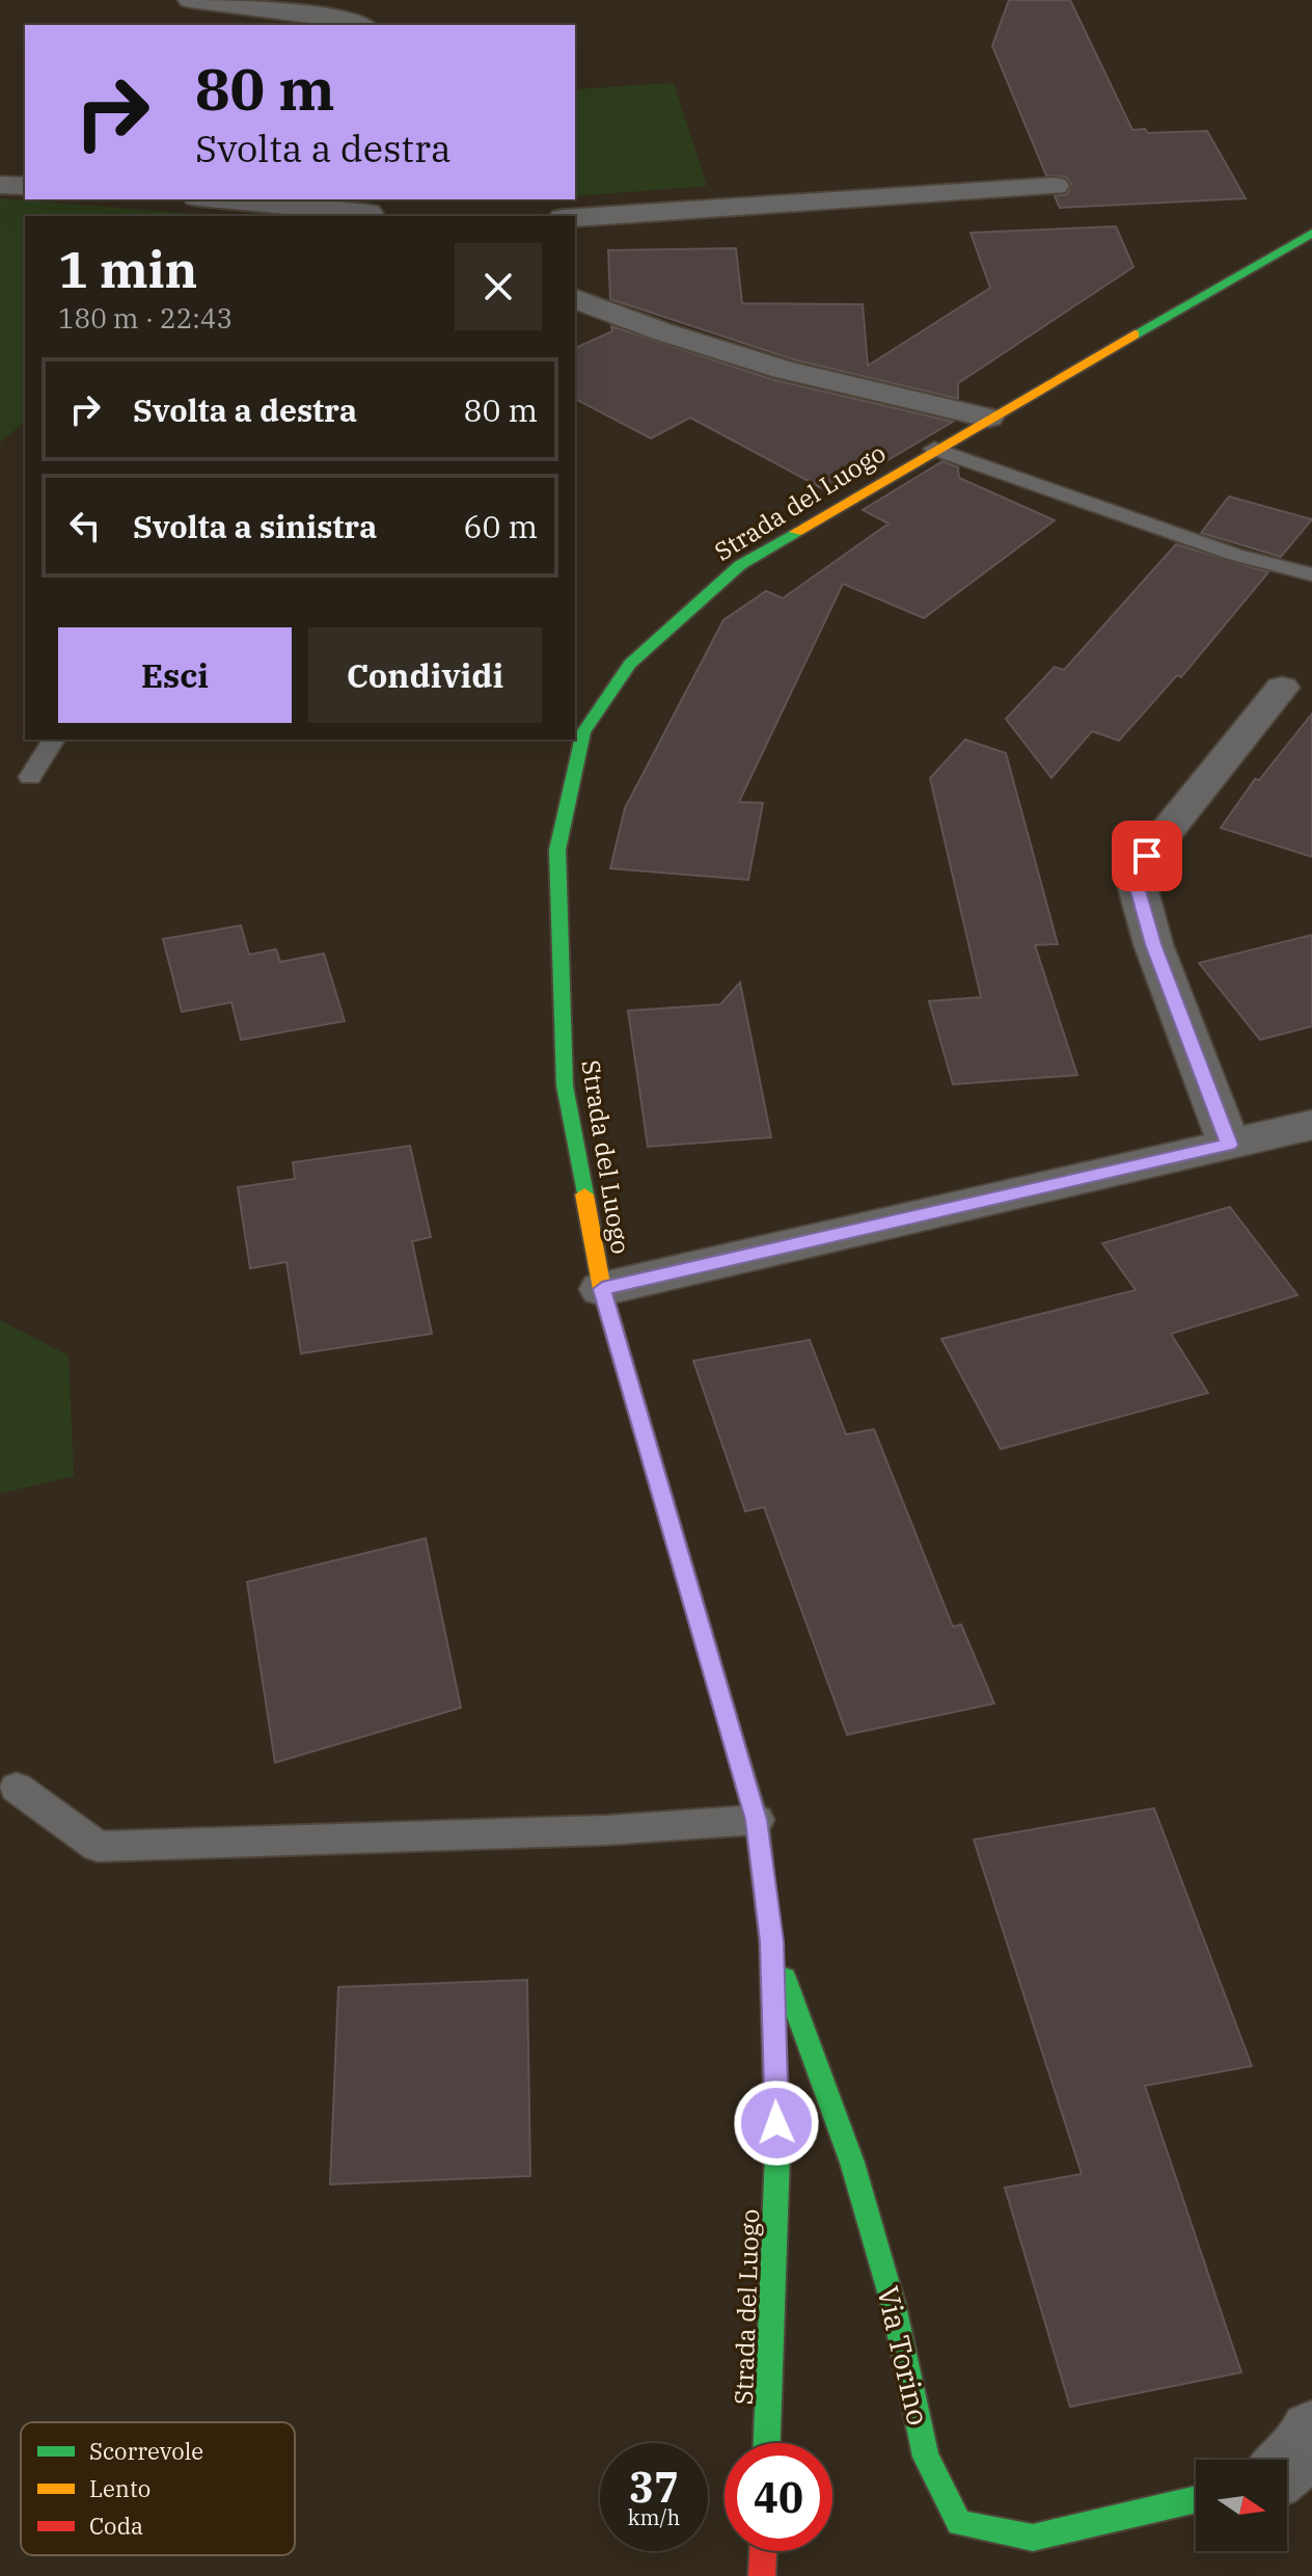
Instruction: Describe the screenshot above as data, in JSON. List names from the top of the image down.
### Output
{
  "streets": {
    "street": ["Strada del Luogo", "Via Torino"]
  },
  "crossings": [
    ["Strada del Luogo", "Via Torino"]
  ],
  "legend": ["Scorrevole", "Lento", "Coda"],
  "north": "right",
  "page": {
    "turn": ["80 m", "Svolta a destra"],
    "heading": ["1 min", "180 m · 22:43"],
    "list": [
      {
        "name": "Svolta a destra",
        "value": "80 m"
      },
      {
        "name": "Svolta a sinistra",
        "value": "60 m"
      }
    ],
    "buttons": ["Esci", "Condividi"],
    "speed": "37 km/h",
    "limit": "40"
  }
}
